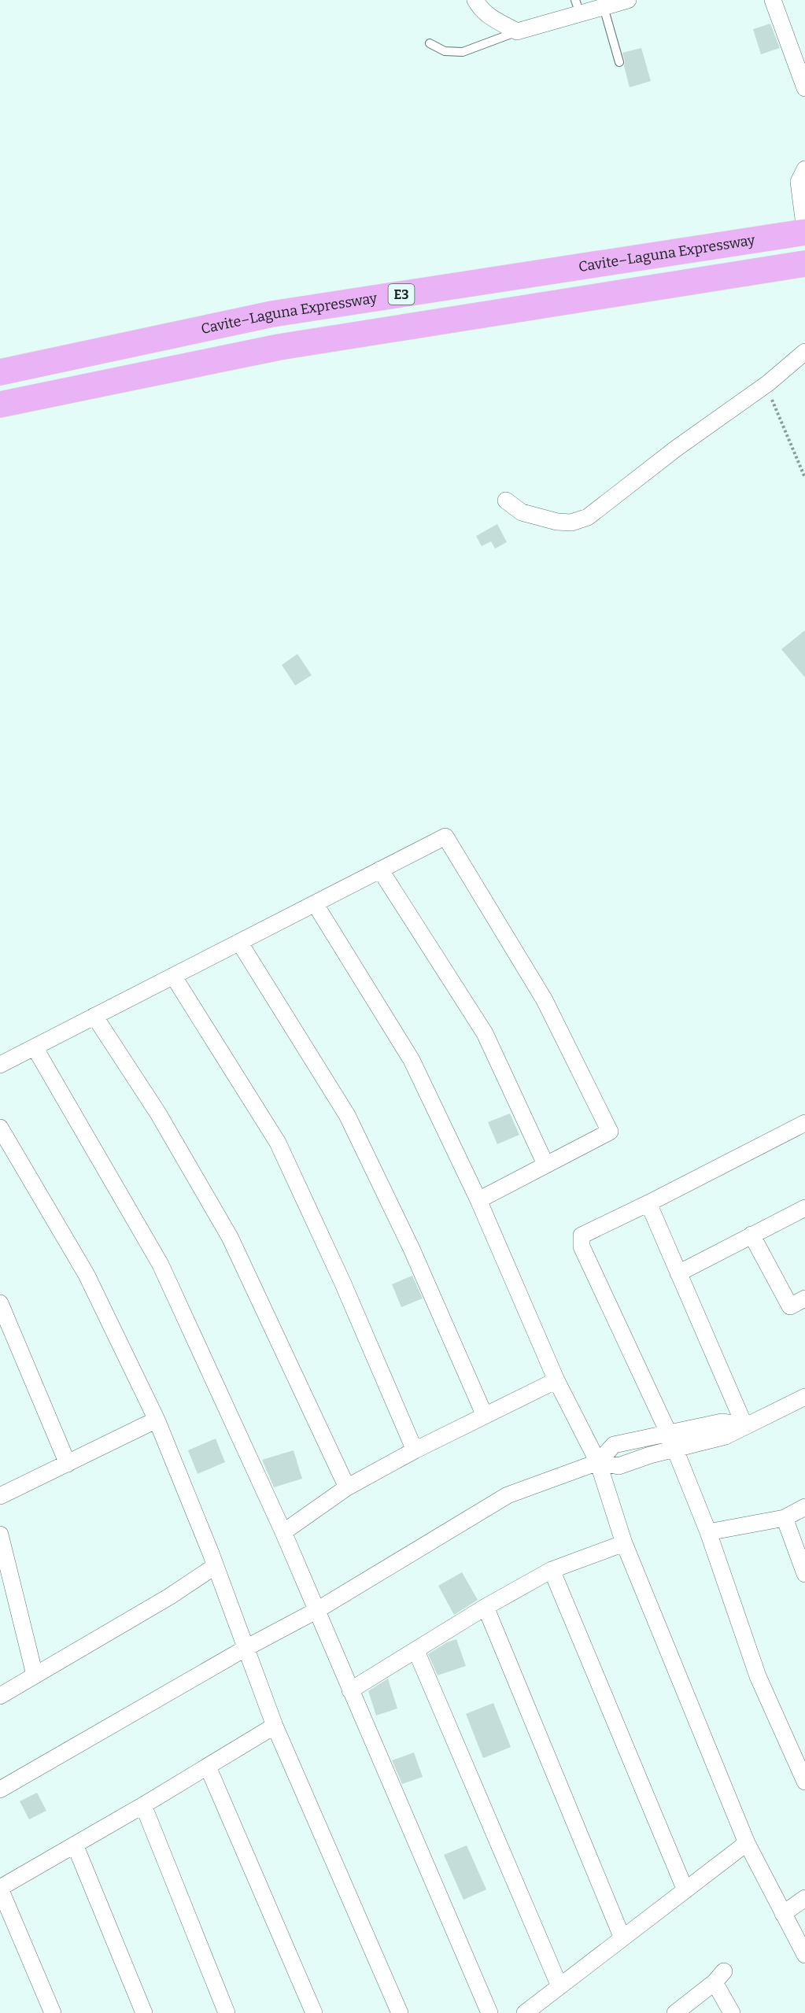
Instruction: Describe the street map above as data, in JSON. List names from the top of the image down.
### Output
{
  "streets": {
    "highway": ["Cavite–Laguna Expressway", "E3"]
  }
}
